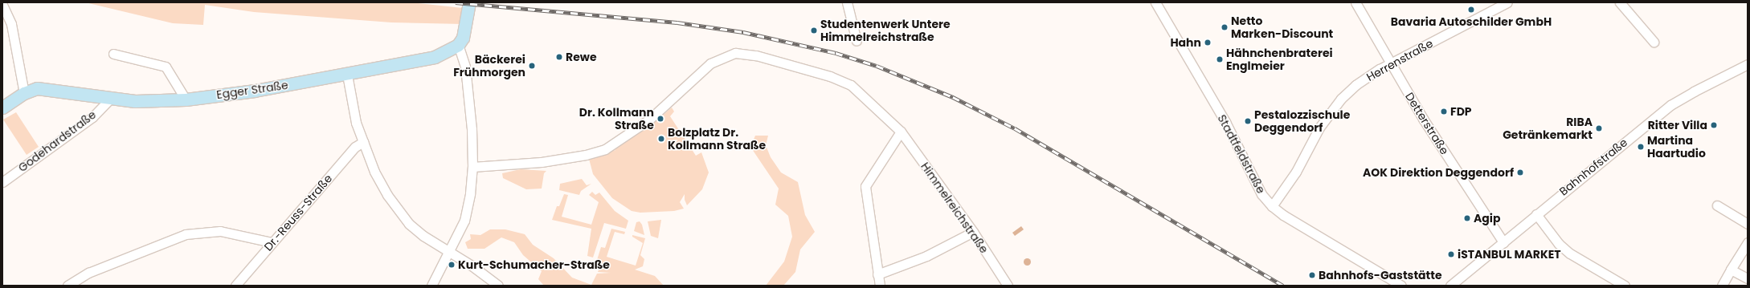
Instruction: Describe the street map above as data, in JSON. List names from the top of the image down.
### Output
{
  "streets": {
    "street": [
      "Herrenstraße",
      "Egger Straße",
      "Detterstraße",
      "Godehardstraße",
      "Stadtfeldstraße",
      "Bahnhofstraße",
      "Himmelreichstraße",
      "Dr.-Reuss-Straße"
    ]
  },
  "crossings": [
    ["Herrenstraße", "Detterstraße"],
    ["Herrenstraße", "Stadtfeldstraße"],
    ["Egger Straße", "Godehardstraße"],
    ["Detterstraße", "Bahnhofstraße"]
  ],
  "places": [
    "Bavaria Autoschilder GmbH",
    "Netto Marken-Discount",
    "Studentenwerk Untere Himmelreichstraße",
    "Hahn",
    "Rewe",
    "Hähnchenbraterei Englmeier",
    "Bäckerei Frühmorgen",
    "FDP",
    "Dr. Kollmann Straße",
    "Pestalozzischule Deggendorf",
    "Ritter Villa",
    "RIBA Getränkemarkt",
    "Bolzplatz Dr. Kollmann Straße",
    "Martina Haartudio",
    "AOK Direktion Deggendorf",
    "Agip",
    "iSTANBUL MARKET",
    "Kurt-Schumacher-Straße",
    "Bahnhofs-Gaststätte"
  ]
}
